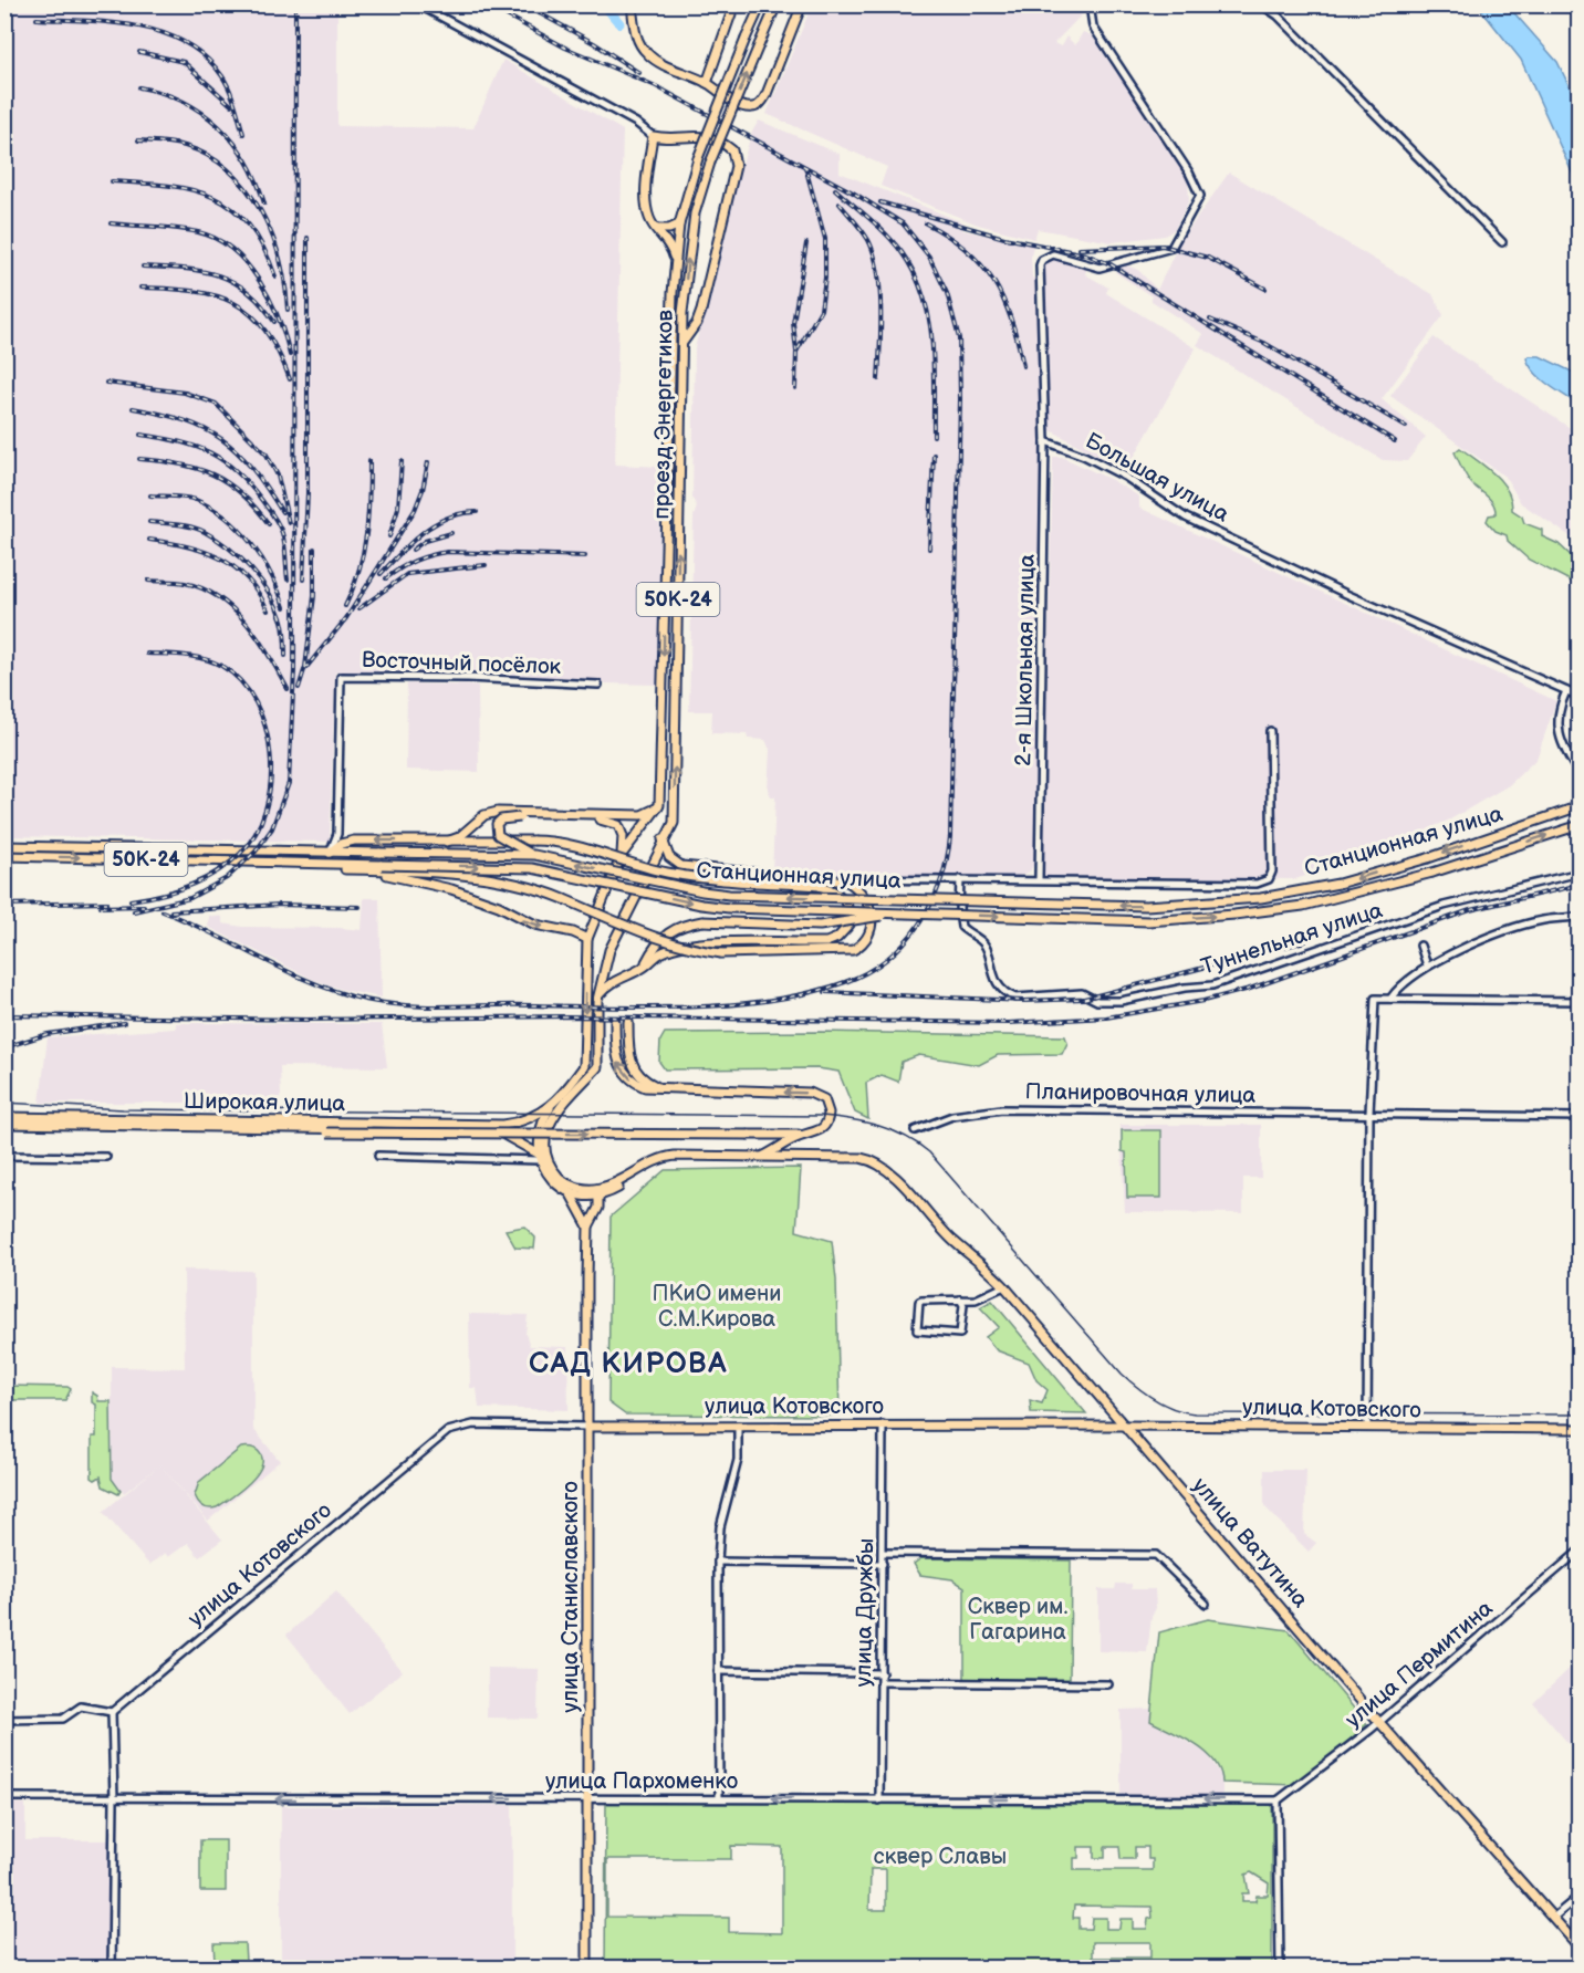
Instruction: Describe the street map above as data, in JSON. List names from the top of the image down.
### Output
{
  "streets": {
    "main road": [
      "проезд Энергетиков",
      "50К-24",
      "Станционная улица",
      "Широкая улица",
      "улица Котовского",
      "улица Ватутина",
      "улица Станиславского"
    ],
    "street": [
      "Большая улица",
      "2-я Школьная улица",
      "Восточный посёлок",
      "Туннельная улица",
      "Планировочная улица",
      "улица Дружбы",
      "улица Пермитина",
      "улица Пархоменко"
    ]
  },
  "crossings": [
    ["проезд Энергетиков", "50К-24"],
    ["Большая улица", "2-я Школьная улица"],
    ["50К-24", "Восточный посёлок"],
    ["50К-24", "Станционная улица"],
    ["2-я Школьная улица", "Станционная улица"],
    ["Восточный посёлок", "Станционная улица"],
    ["Станционная улица", "Туннельная улица"],
    ["улица Котовского", "улица Ватутина"],
    ["улица Котовского", "улица Станиславского"],
    ["улица Котовского", "улица Дружбы"],
    ["улица Ватутина", "улица Пермитина"],
    ["улица Станиславского", "улица Пархоменко"],
    ["улица Дружбы", "улица Пархоменко"],
    ["улица Пермитина", "улица Пархоменко"]
  ],
  "one_way": ["улица Пархоменко"],
  "districts": ["САД КИРОВА"],
  "parks": ["ПКиО имени С.М.Кирова", "Сквер им. Гагарина", "сквер Славы"]
}
